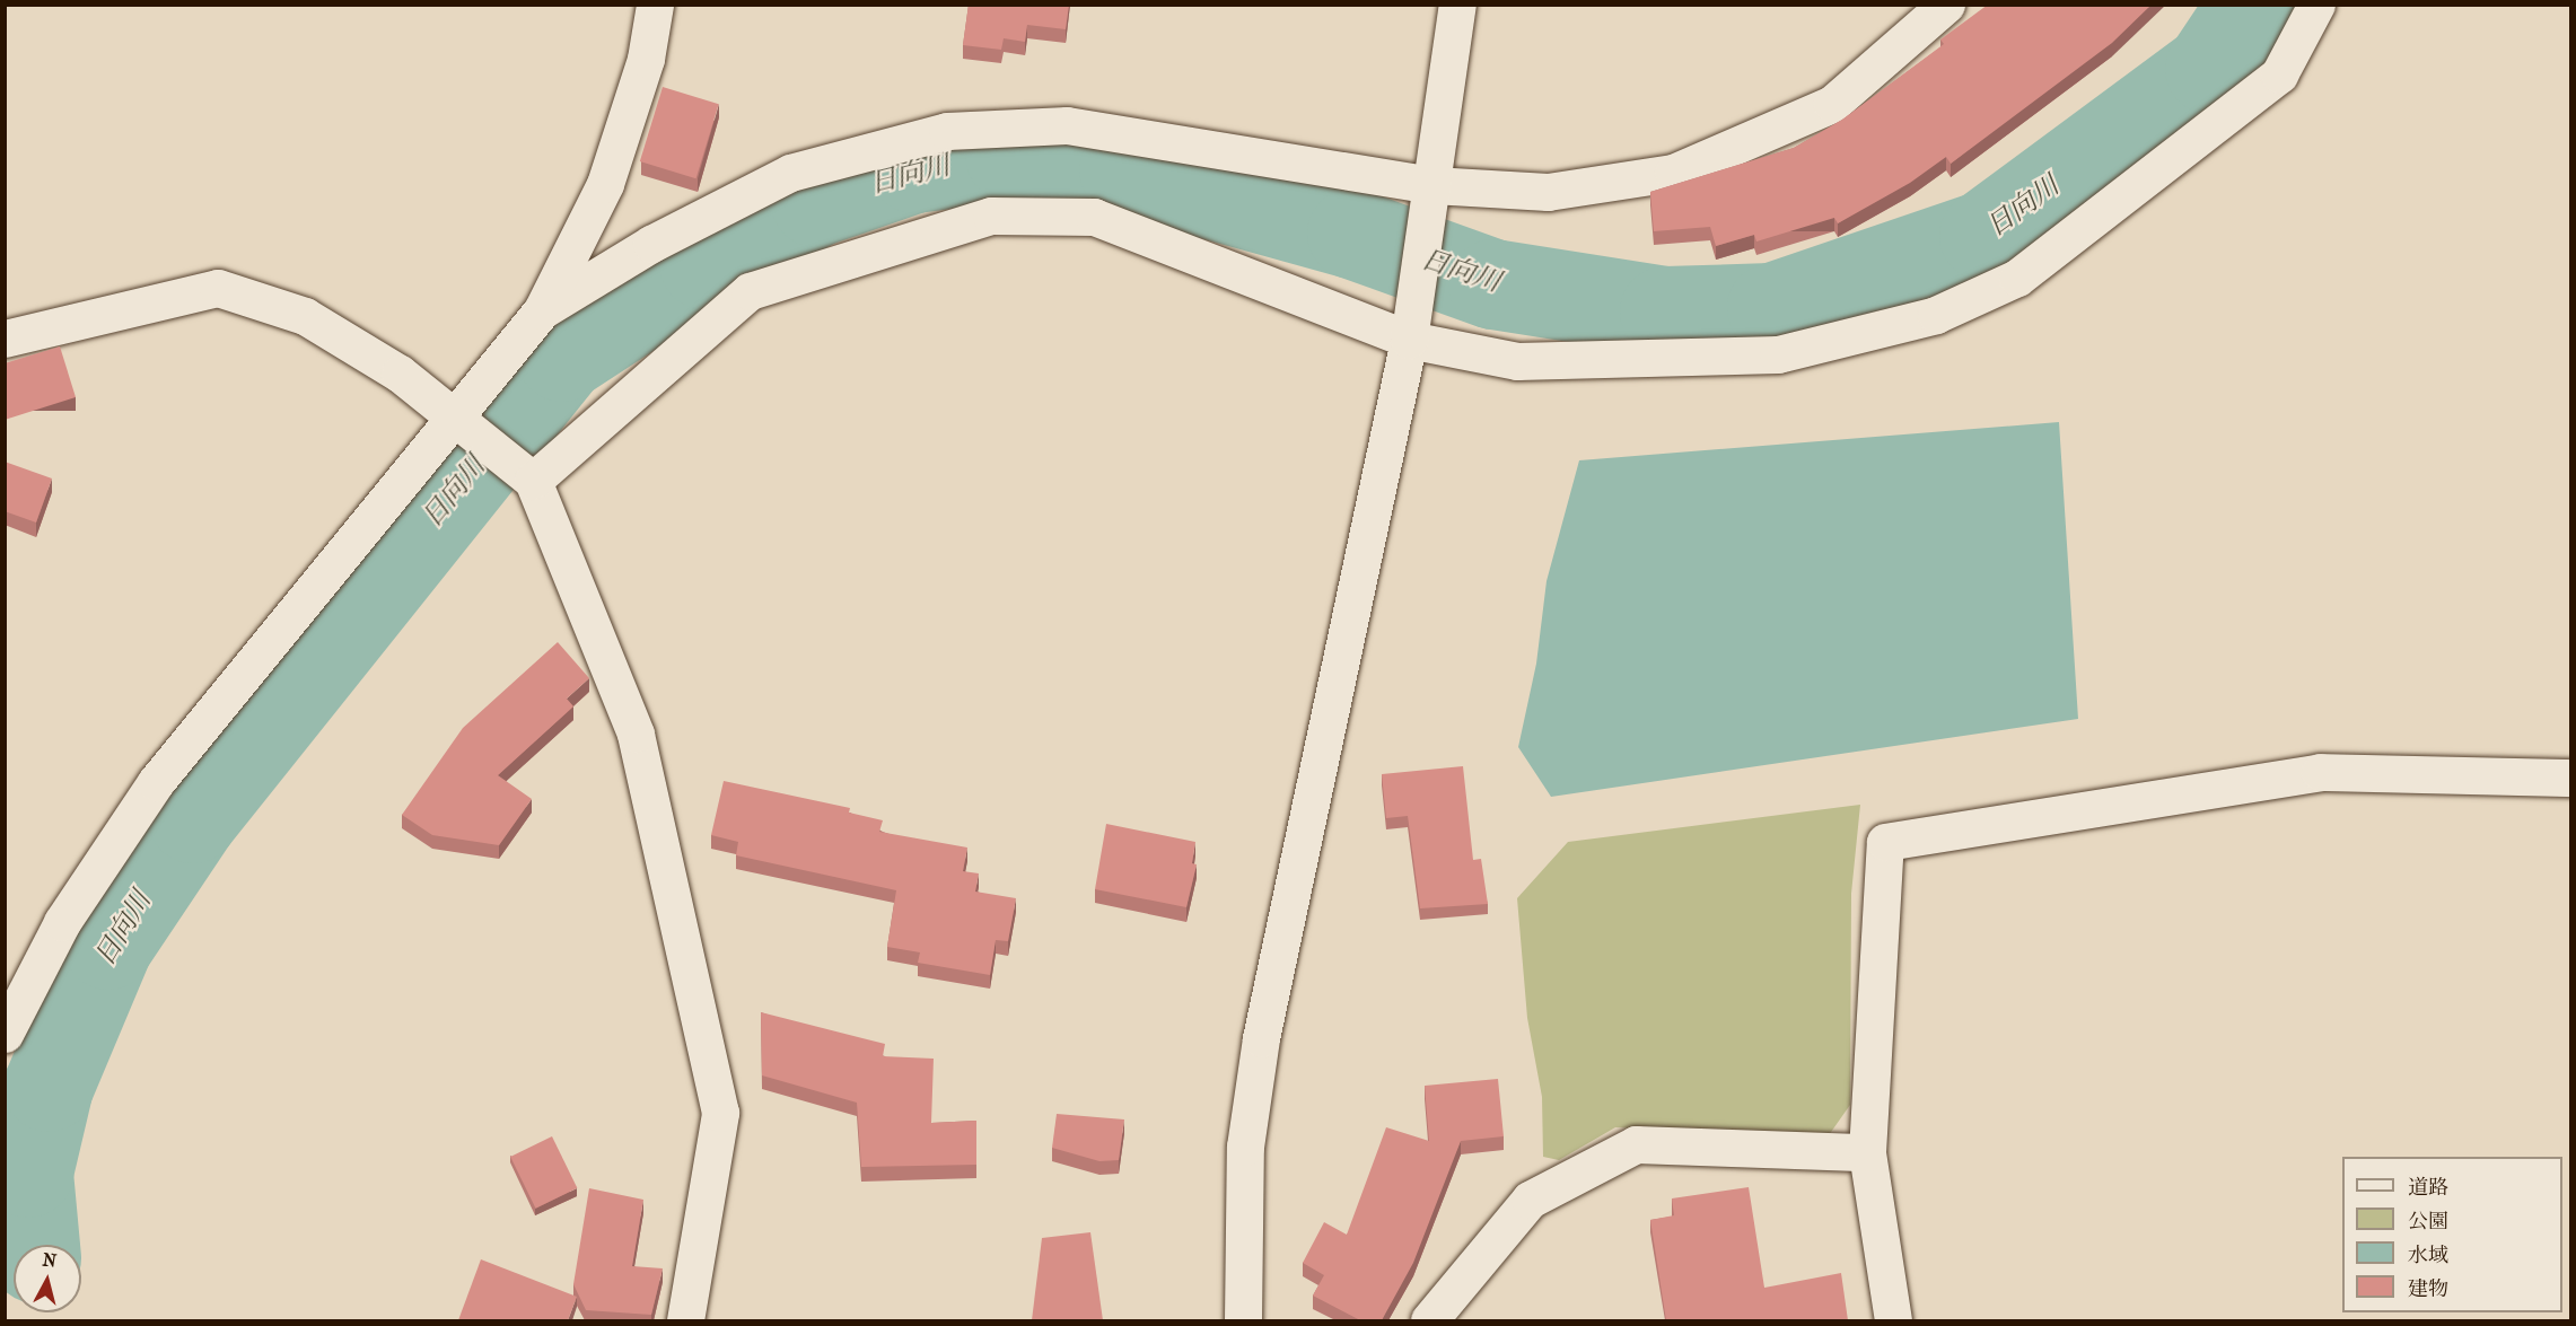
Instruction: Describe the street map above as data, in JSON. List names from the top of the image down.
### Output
{
  "water": ["日向川"],
  "legend": [
    "道路",
    "公園",
    "水域",
    "建物"
  ],
  "north": "top"
}
